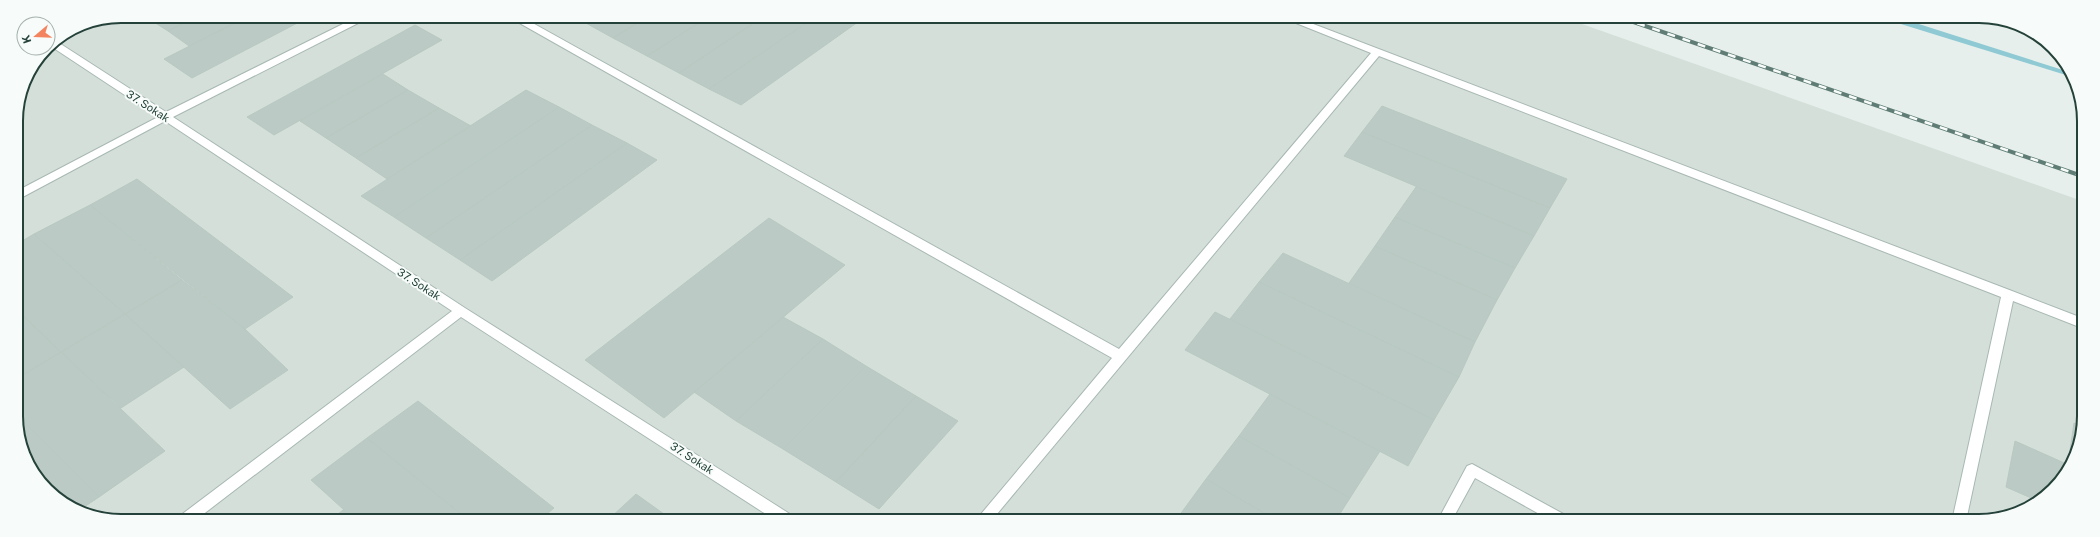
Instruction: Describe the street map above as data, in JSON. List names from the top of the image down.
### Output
{
  "streets": {
    "lane": ["37. Sokak"]
  },
  "north": "left"
}
